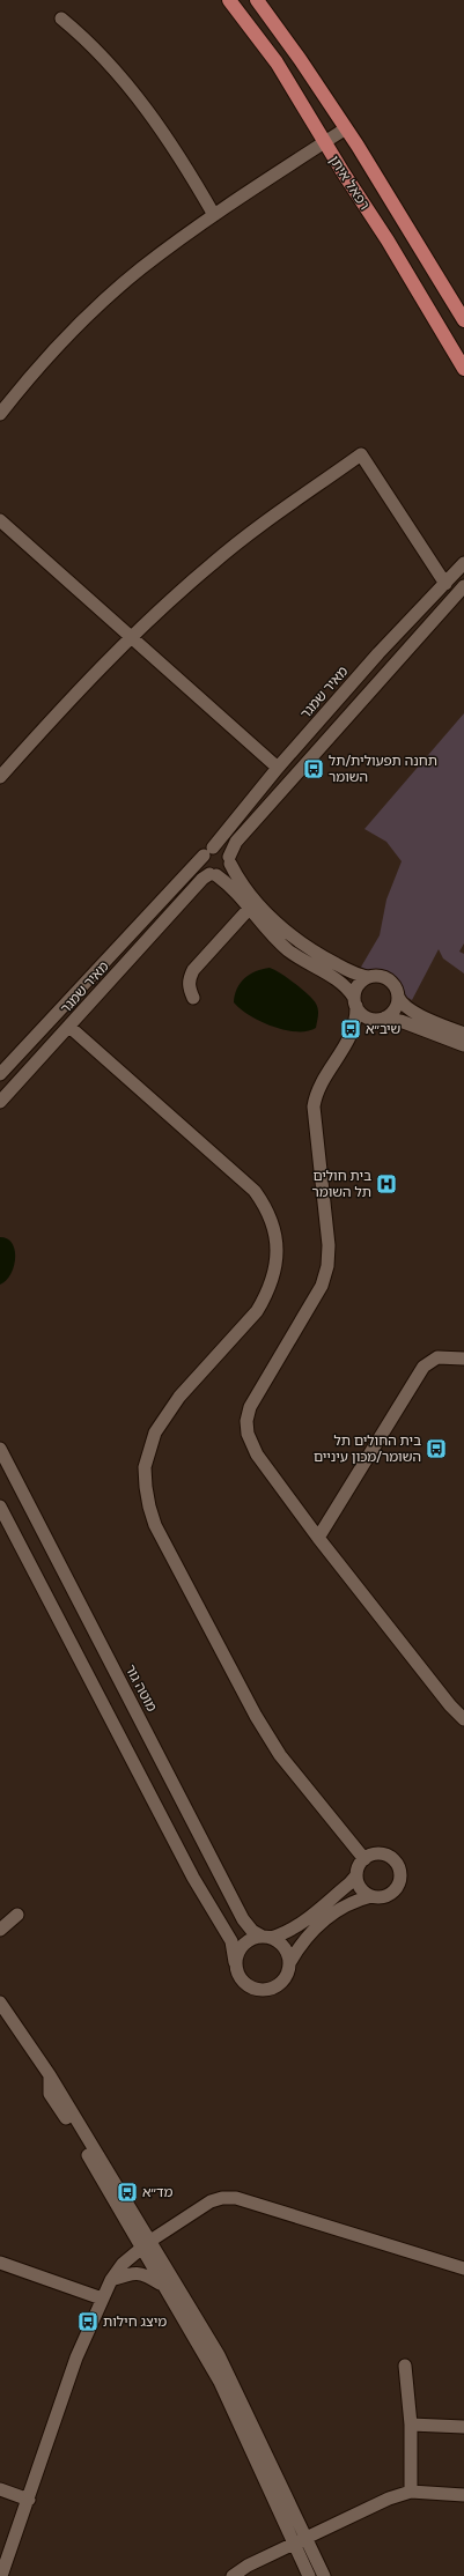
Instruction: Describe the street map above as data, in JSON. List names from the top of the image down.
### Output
{
  "streets": {
    "main road": ["רפאל איתן"],
    "street": ["מאיר שמגר", "מוטה גור"]
  },
  "places": {
    "bus stop": [
      "תחנה תפעולית/תל השומר",
      "שיב״א",
      "בית החולים תל השומר/מכון עיניים",
      "מד״א",
      "מיצג חילות"
    ],
    "hospital": ["בית חולים תל השומר"]
  }
}
